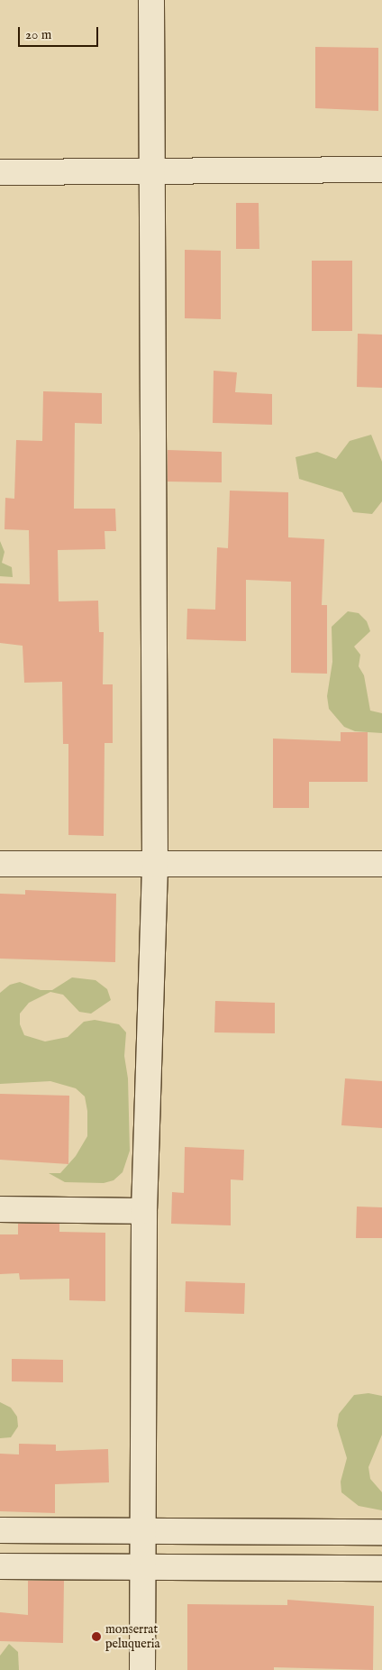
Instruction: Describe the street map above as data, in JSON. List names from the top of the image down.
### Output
{
  "places": ["monserrat peluqueria"],
  "scale_bar": "20 m"
}
